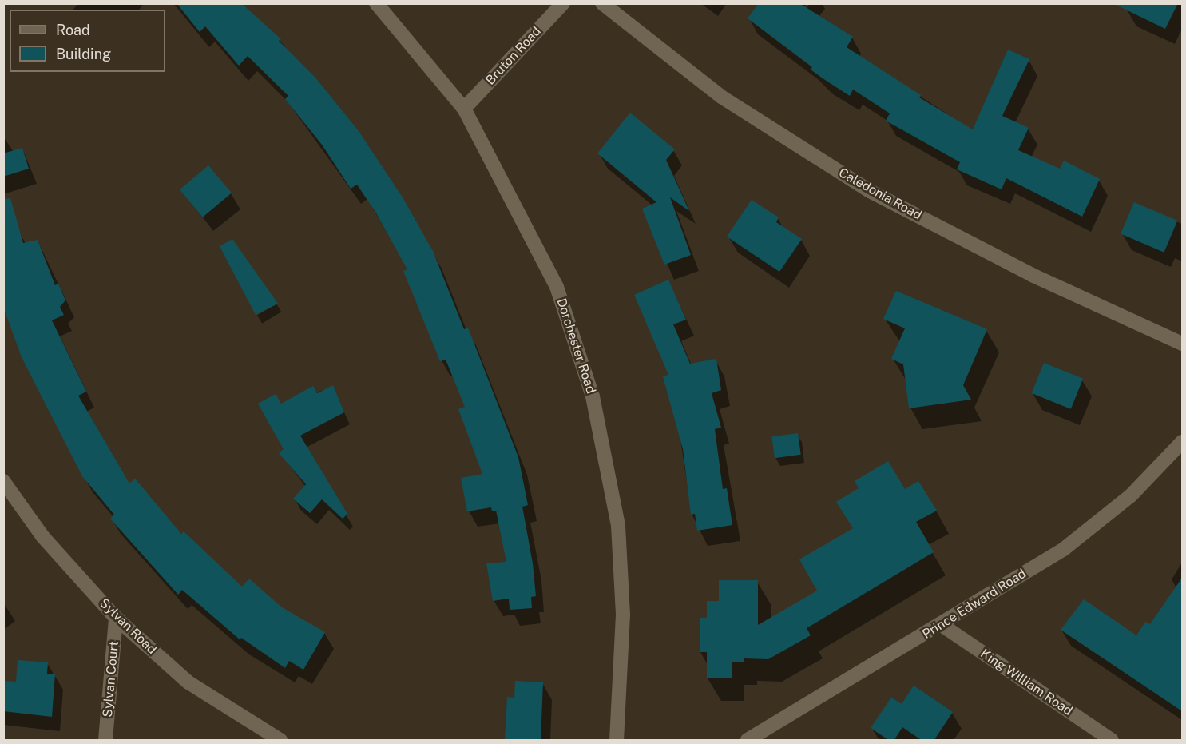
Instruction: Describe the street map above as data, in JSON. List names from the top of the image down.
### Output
{
  "streets": {
    "street": [
      "Bruton Road",
      "Caledonia Road",
      "Dorchester Road",
      "Prince Edward Road",
      "Sylvan Road",
      "Sylvan Court",
      "King William Road"
    ]
  },
  "crossings": [
    ["Bruton Road", "Dorchester Road"],
    ["Prince Edward Road", "King William Road"],
    ["Sylvan Road", "Sylvan Court"]
  ],
  "legend": ["Road", "Building"]
}
